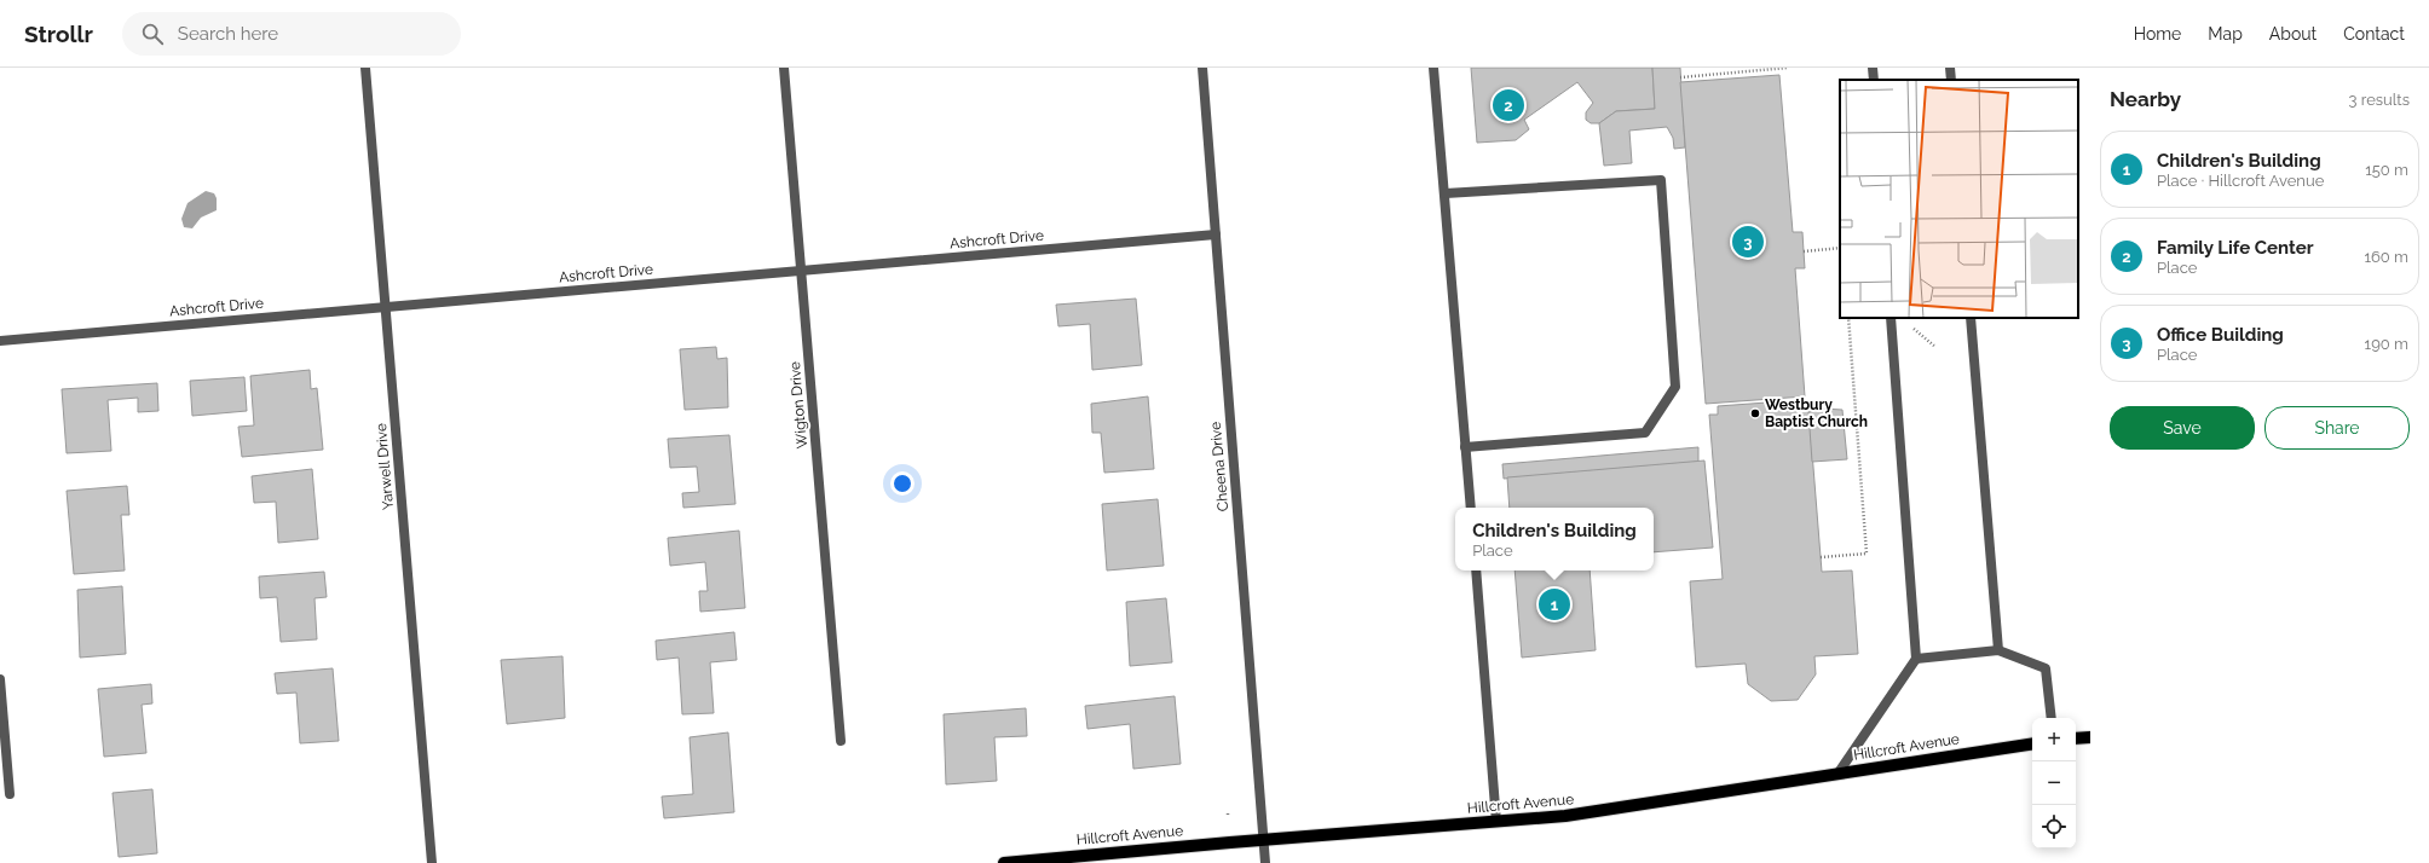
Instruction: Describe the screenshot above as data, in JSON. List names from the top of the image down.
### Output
{
  "streets": {
    "main road": ["Hillcroft Avenue"],
    "street": [
      "Ashcroft Drive",
      "Wigton Drive",
      "Yarwell Drive",
      "Cheena Drive"
    ]
  },
  "crossings": [
    ["Ashcroft Drive", "Wigton Drive"],
    ["Ashcroft Drive", "Yarwell Drive"],
    ["Ashcroft Drive", "Cheena Drive"],
    ["Cheena Drive", "Hillcroft Avenue"]
  ],
  "places": ["Westbury Baptist Church"],
  "page": {
    "header": "Strollr",
    "search": "Search here",
    "nav": [
      "Home",
      "Map",
      "About",
      "Contact"
    ],
    "heading": ["Nearby", "3 results"],
    "pins": ["2", "3", "1"],
    "list": [
      {
        "mark": "1",
        "name": "Children's Building",
        "note": "Place · Hillcroft Avenue",
        "value": "150 m"
      },
      {
        "mark": "2",
        "name": "Family Life Center",
        "note": "Place",
        "value": "160 m"
      },
      {
        "mark": "3",
        "name": "Office Building",
        "note": "Place",
        "value": "190 m"
      }
    ],
    "buttons": ["Save", "Share"],
    "popup": ["Children's Building", "Place"],
    "map_buttons": ["+", "−"]
  }
}
